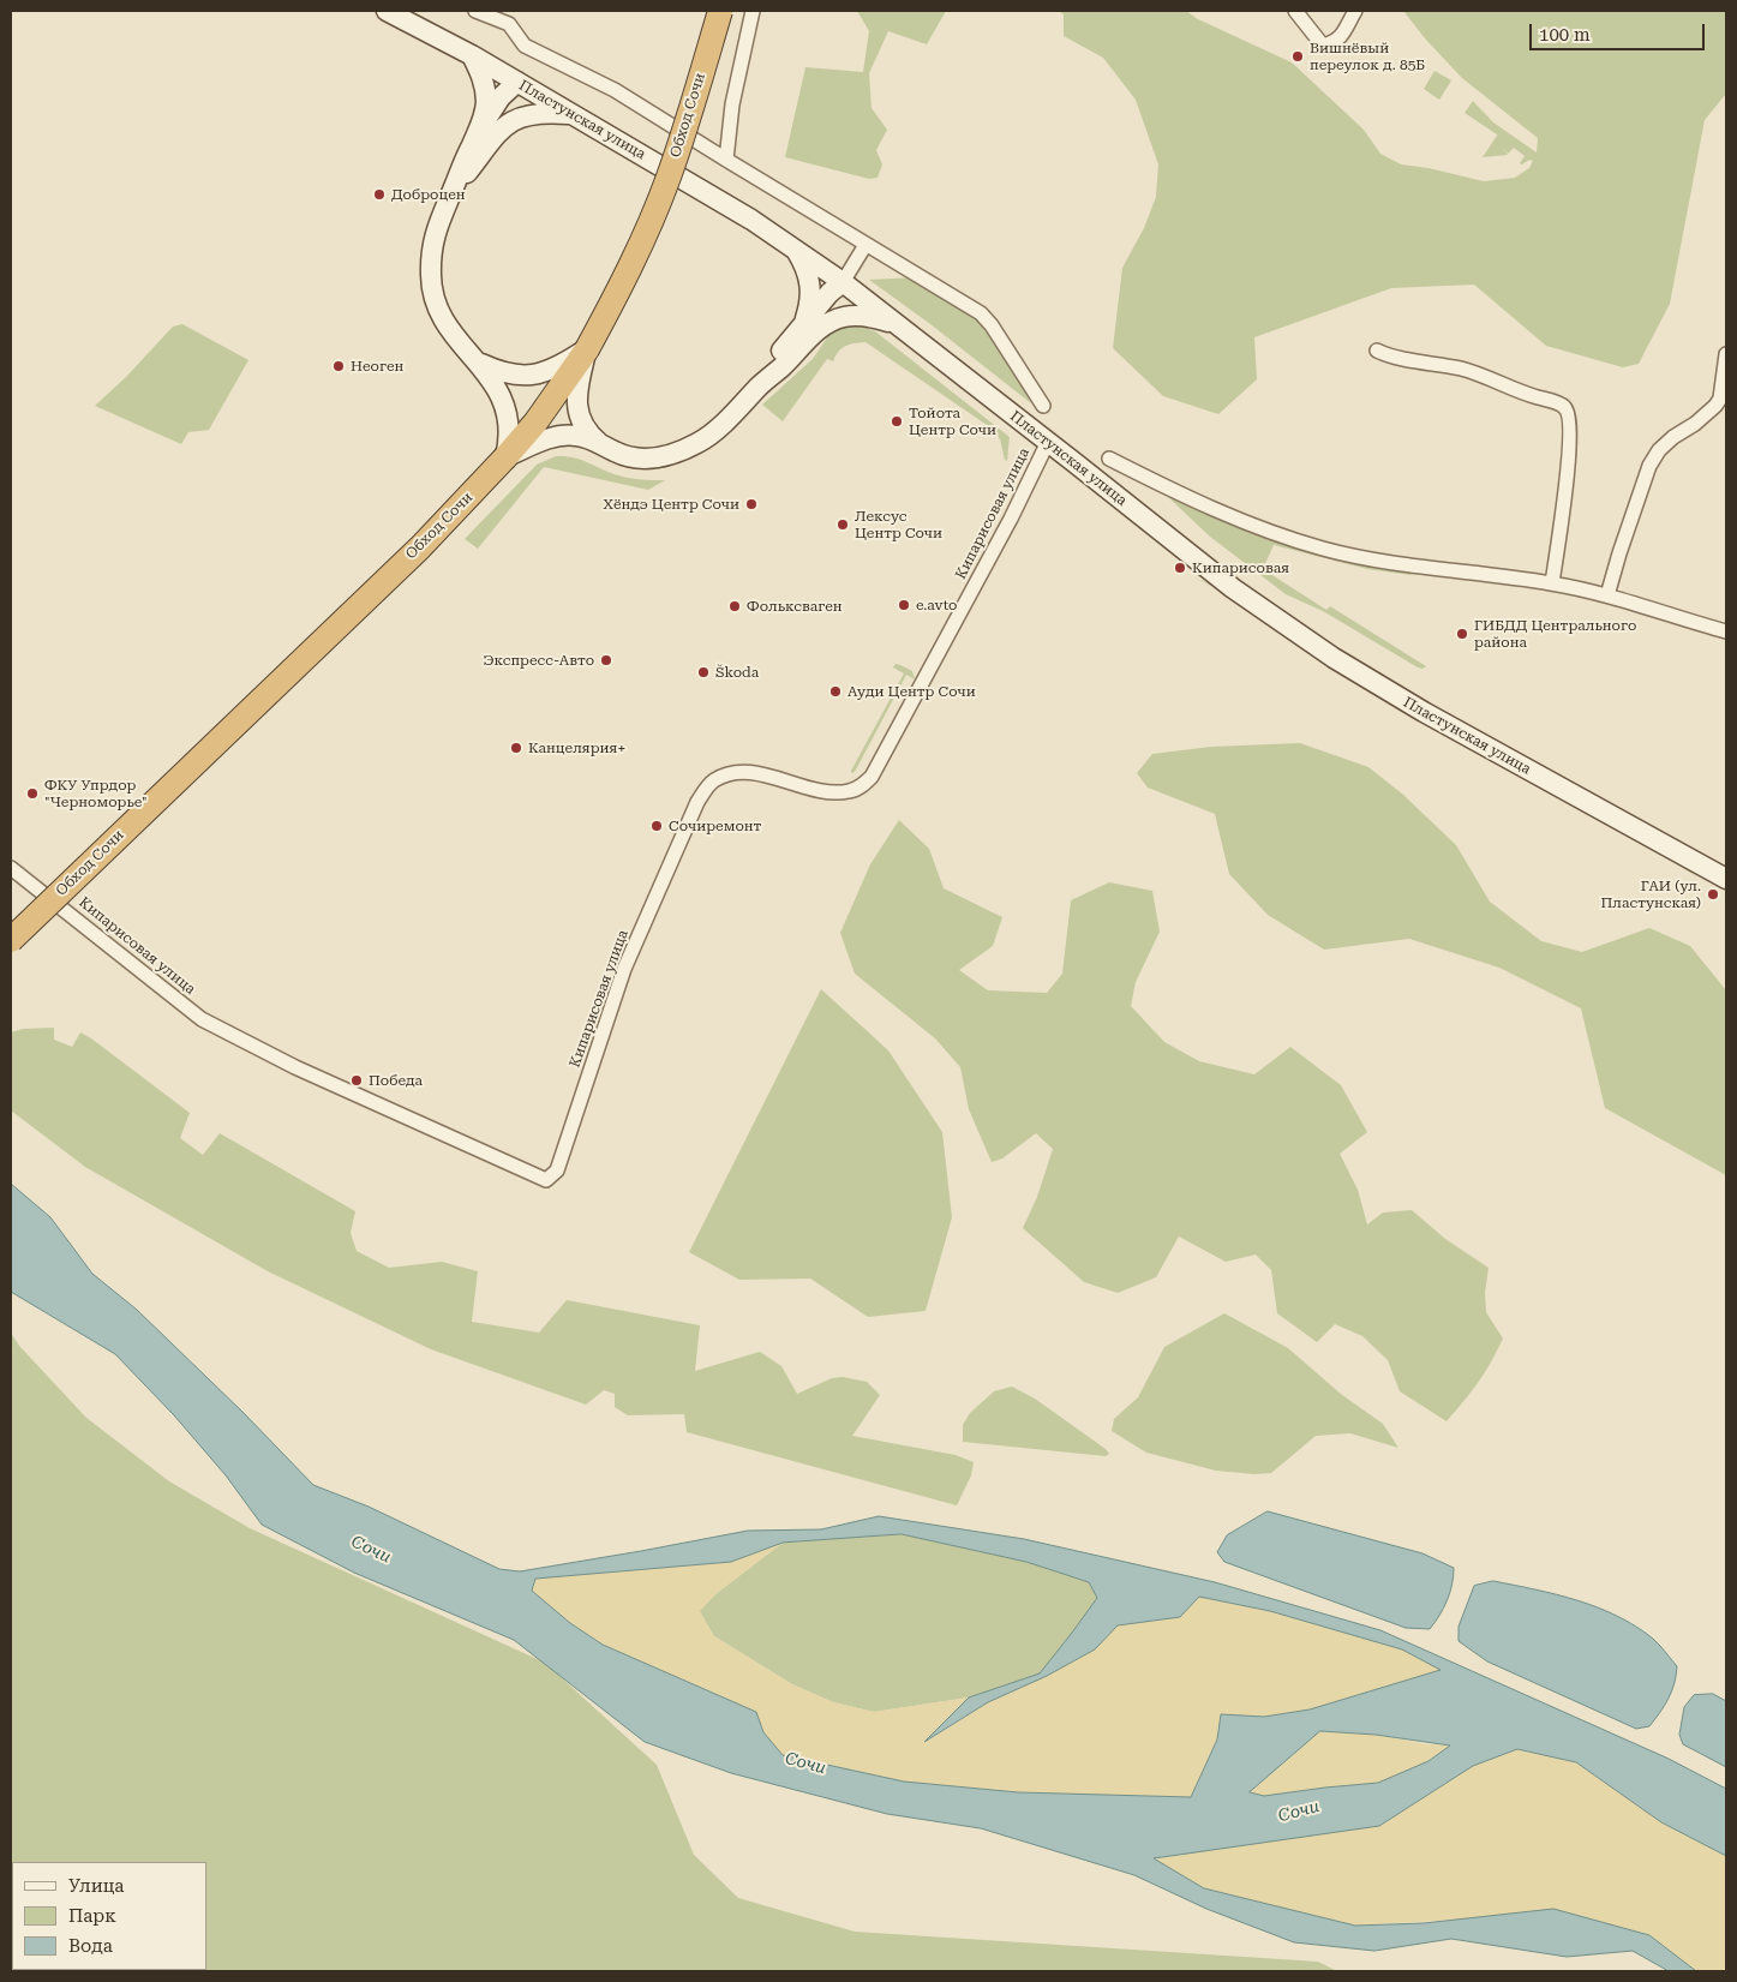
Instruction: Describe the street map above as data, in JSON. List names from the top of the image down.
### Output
{
  "streets": {
    "highway": ["Обход Сочи"],
    "main road": ["Пластунская улица"],
    "street": ["Кипарисовая улица"]
  },
  "crossings": [
    ["Пластунская улица", "Кипарисовая улица"]
  ],
  "water": ["Сочи"],
  "places": [
    "Вишнёвый переулок д. 85Б",
    "Доброцен",
    "Неоген",
    "Тойота Центр Сочи",
    "Хёндэ Центр Сочи",
    "Лексус Центр Сочи",
    "Кипарисовая",
    "e.avto",
    "Фольксваген",
    "ГИБДД Центрального района",
    "Экспресс-Авто",
    "Škoda",
    "Ауди Центр Сочи",
    "Канцелярия+",
    "ФКУ Упрдор \"Черноморье\"",
    "Сочиремонт",
    "ГАИ (ул. Пластунская)",
    "Победа"
  ],
  "legend": ["Улица", "Парк", "Вода"],
  "scale_bar": "100 m"
}
